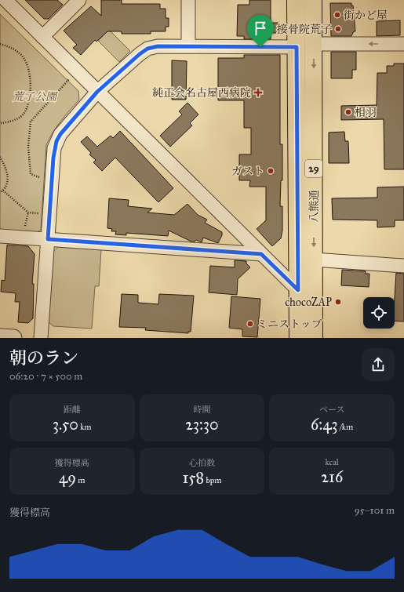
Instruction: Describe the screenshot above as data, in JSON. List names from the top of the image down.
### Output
{
  "streets": {
    "main road": ["29", "八熊通"]
  },
  "parks": ["荒子公園"],
  "places": {
    "other": [
      "街かど屋",
      "接骨院荒子",
      "相羽",
      "ガスト",
      "chocoZAP",
      "ミニストップ"
    ],
    "health": ["純正会名古屋西病院"]
  },
  "page": {
    "heading": ["朝のラン", "06:20 · 7 × 500 m"],
    "stats": [
      ["距離", "3.50 km"],
      ["時間", "23:30"],
      ["ペース", "6:43 /km"],
      ["獲得標高", "49 m"],
      ["心拍数", "158 bpm"],
      ["kcal", "216"]
    ],
    "chart": ["獲得標高", "95–101 m"]
  }
}
